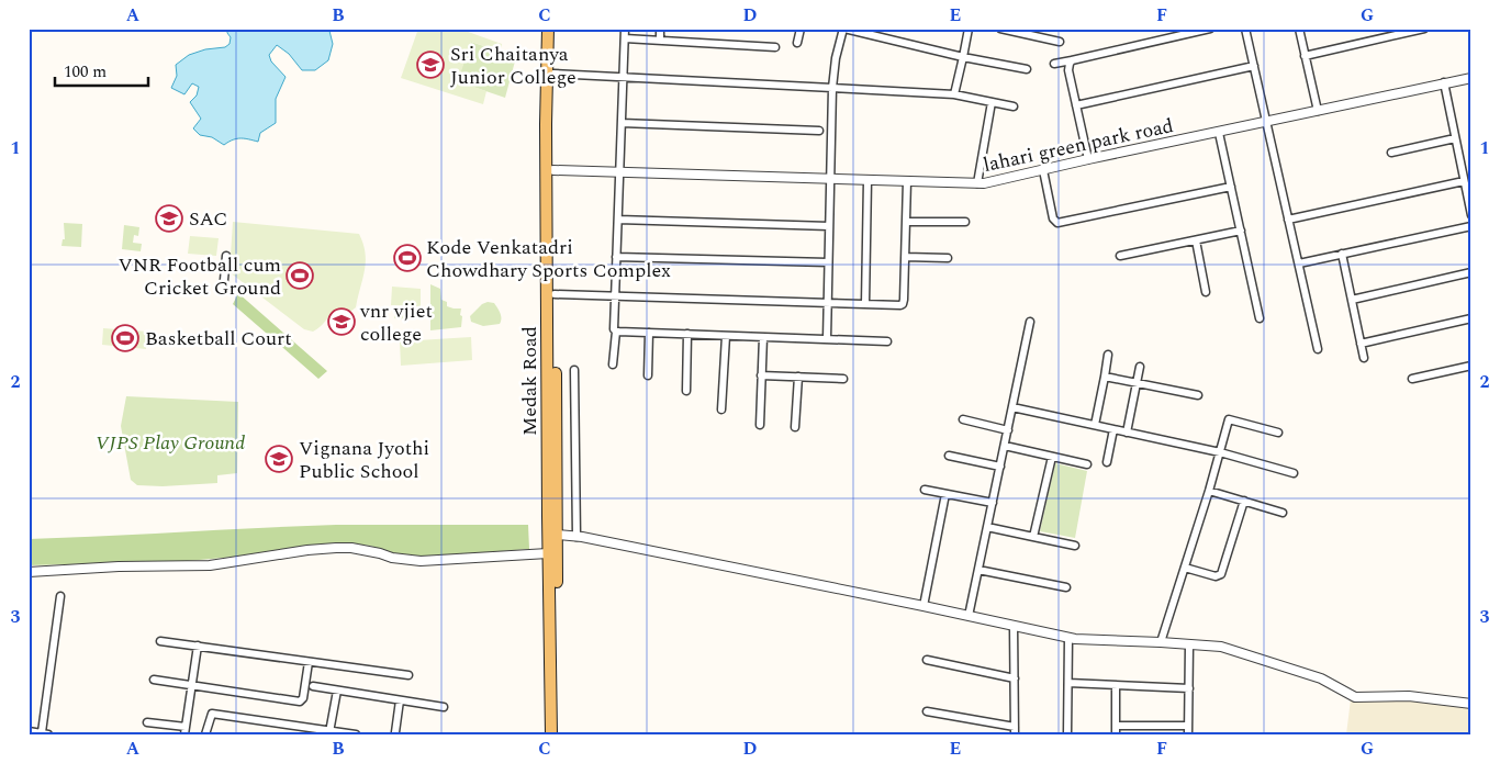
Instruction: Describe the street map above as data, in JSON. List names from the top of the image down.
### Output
{
  "streets": {
    "main road": ["Medak Road"],
    "street": ["lahari green park road"]
  },
  "crossings": [
    ["lahari green park road", "Medak Road"]
  ],
  "parks": ["VJPS Play Ground"],
  "places": {
    "school or university": [
      "Sri Chaitanya Junior College",
      "SAC",
      "vnr vjiet college",
      "Vignana Jyothi Public School"
    ],
    "sports": ["Kode Venkatadri Chowdhary Sports Complex", "VNR Football cum Cricket Ground", "Basketball Court"]
  },
  "scale_bar": "100 m",
  "grid": {
    "columns": [
      "A",
      "B",
      "C",
      "D",
      "E",
      "F",
      "G"
    ],
    "rows": ["1", "2", "3"]
  }
}
